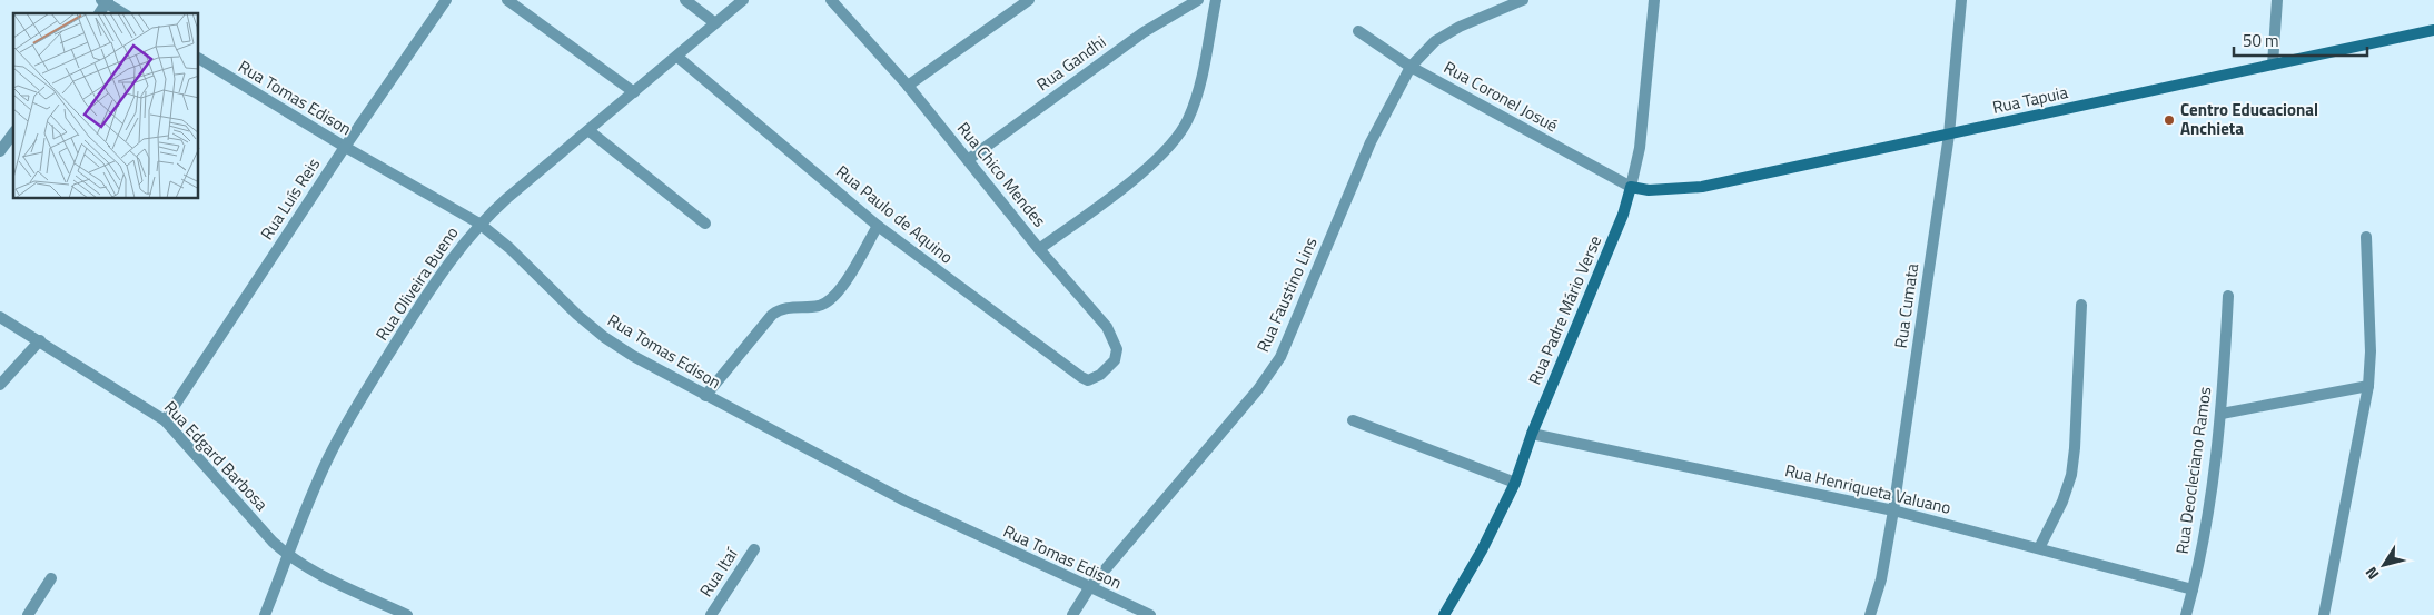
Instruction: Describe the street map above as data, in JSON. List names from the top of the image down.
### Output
{
  "streets": {
    "street": [
      "Rua Gandhi",
      "Rua Coronel Josué",
      "Rua Tomas Edison",
      "Rua Tapuia",
      "Rua Chico Mendes",
      "Rua Luís Reis",
      "Rua Paulo de Aquino",
      "Rua Oliveira Bueno",
      "Rua Faustino Lins",
      "Rua Cumata",
      "Rua Padre Mário Verse",
      "Rua Edgard Barbosa",
      "Rua Deocleciano Ramos",
      "Rua Henriqueta Valuano",
      "Rua Itaí"
    ]
  },
  "crossings": [
    ["Rua Gandhi", "Rua Chico Mendes"],
    ["Rua Coronel Josué", "Rua Tapuia"],
    ["Rua Coronel Josué", "Rua Faustino Lins"],
    ["Rua Coronel Josué", "Rua Padre Mário Verse"],
    ["Rua Tomas Edison", "Rua Luís Reis"],
    ["Rua Tomas Edison", "Rua Oliveira Bueno"],
    ["Rua Tomas Edison", "Rua Faustino Lins"],
    ["Rua Tapuia", "Rua Cumata"],
    ["Rua Tapuia", "Rua Padre Mário Verse"],
    ["Rua Chico Mendes", "Rua Paulo de Aquino"],
    ["Rua Luís Reis", "Rua Edgard Barbosa"],
    ["Rua Paulo de Aquino", "Rua Oliveira Bueno"],
    ["Rua Oliveira Bueno", "Rua Edgard Barbosa"],
    ["Rua Cumata", "Rua Henriqueta Valuano"],
    ["Rua Padre Mário Verse", "Rua Henriqueta Valuano"],
    ["Rua Deocleciano Ramos", "Rua Henriqueta Valuano"]
  ],
  "places": ["Centro Educacional Anchieta"],
  "scale_bar": "50 m",
  "north": "bottom left"
}
